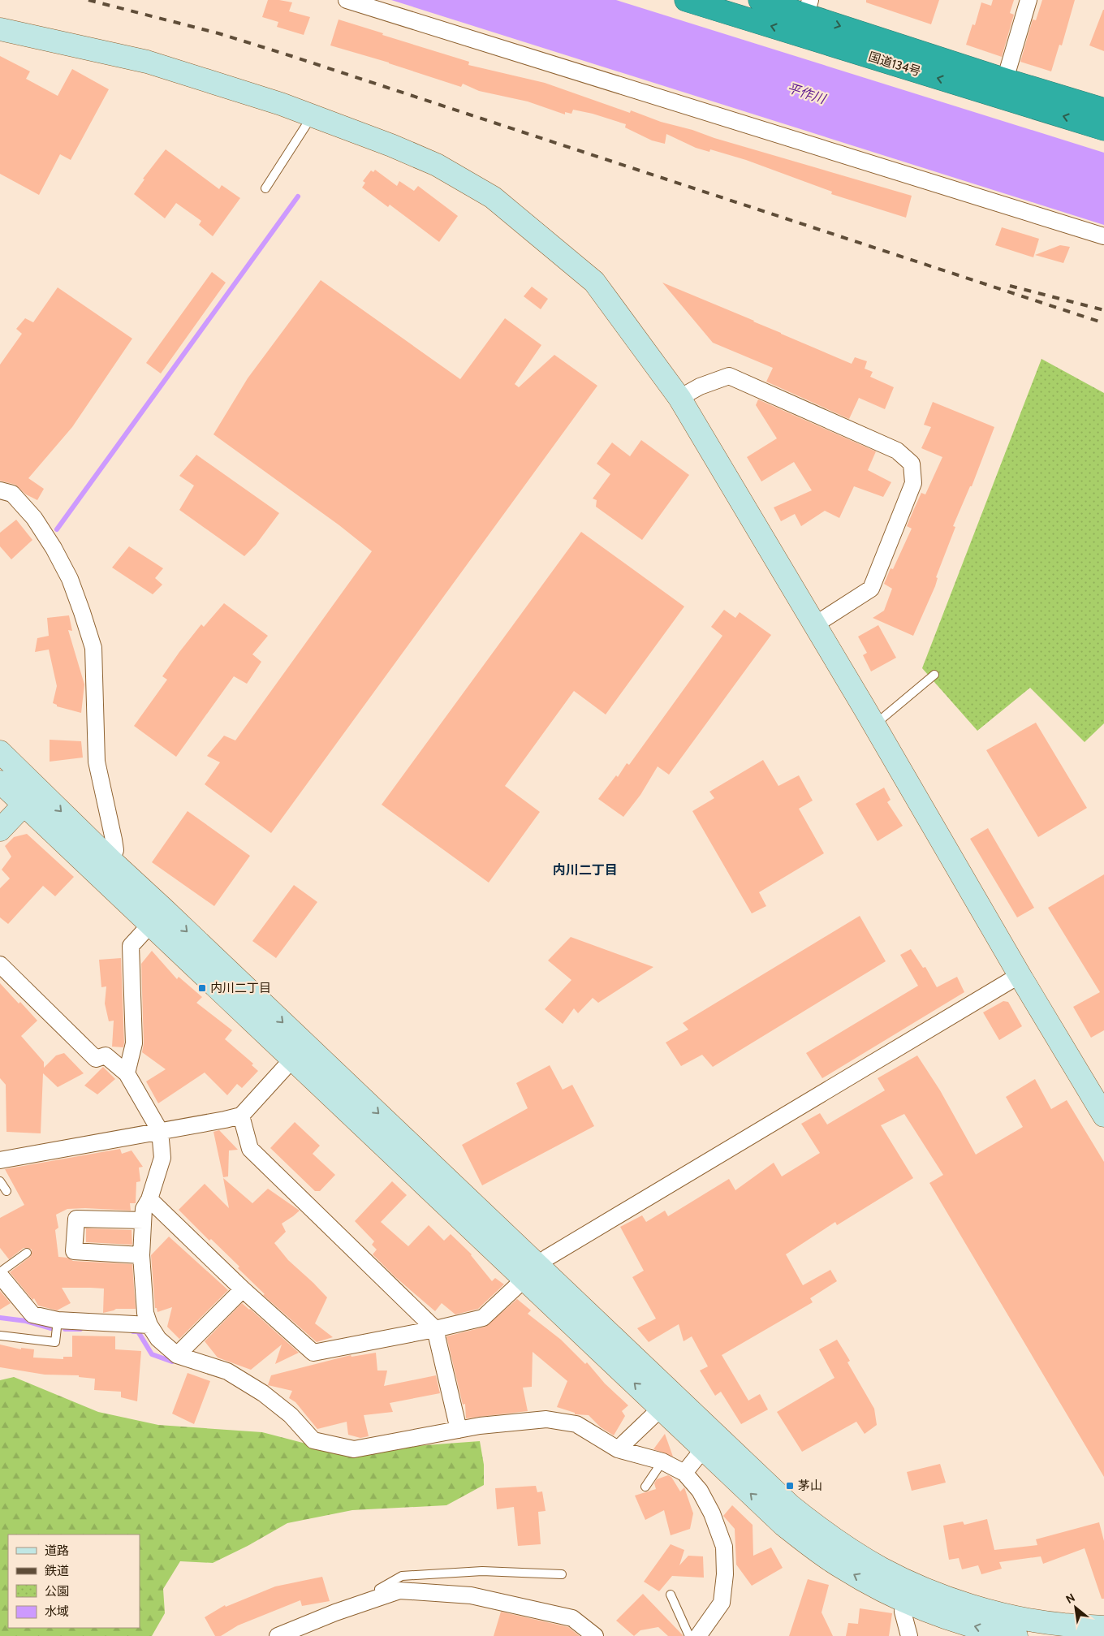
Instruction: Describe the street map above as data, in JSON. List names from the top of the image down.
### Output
{
  "streets": {
    "highway": ["国道134号"]
  },
  "districts": ["内川二丁目"],
  "water": ["平作川"],
  "places": {
    "transit": ["内川二丁目", "茅山"]
  },
  "legend": [
    "道路",
    "鉄道",
    "公園",
    "水域"
  ],
  "north": "top left"
}
